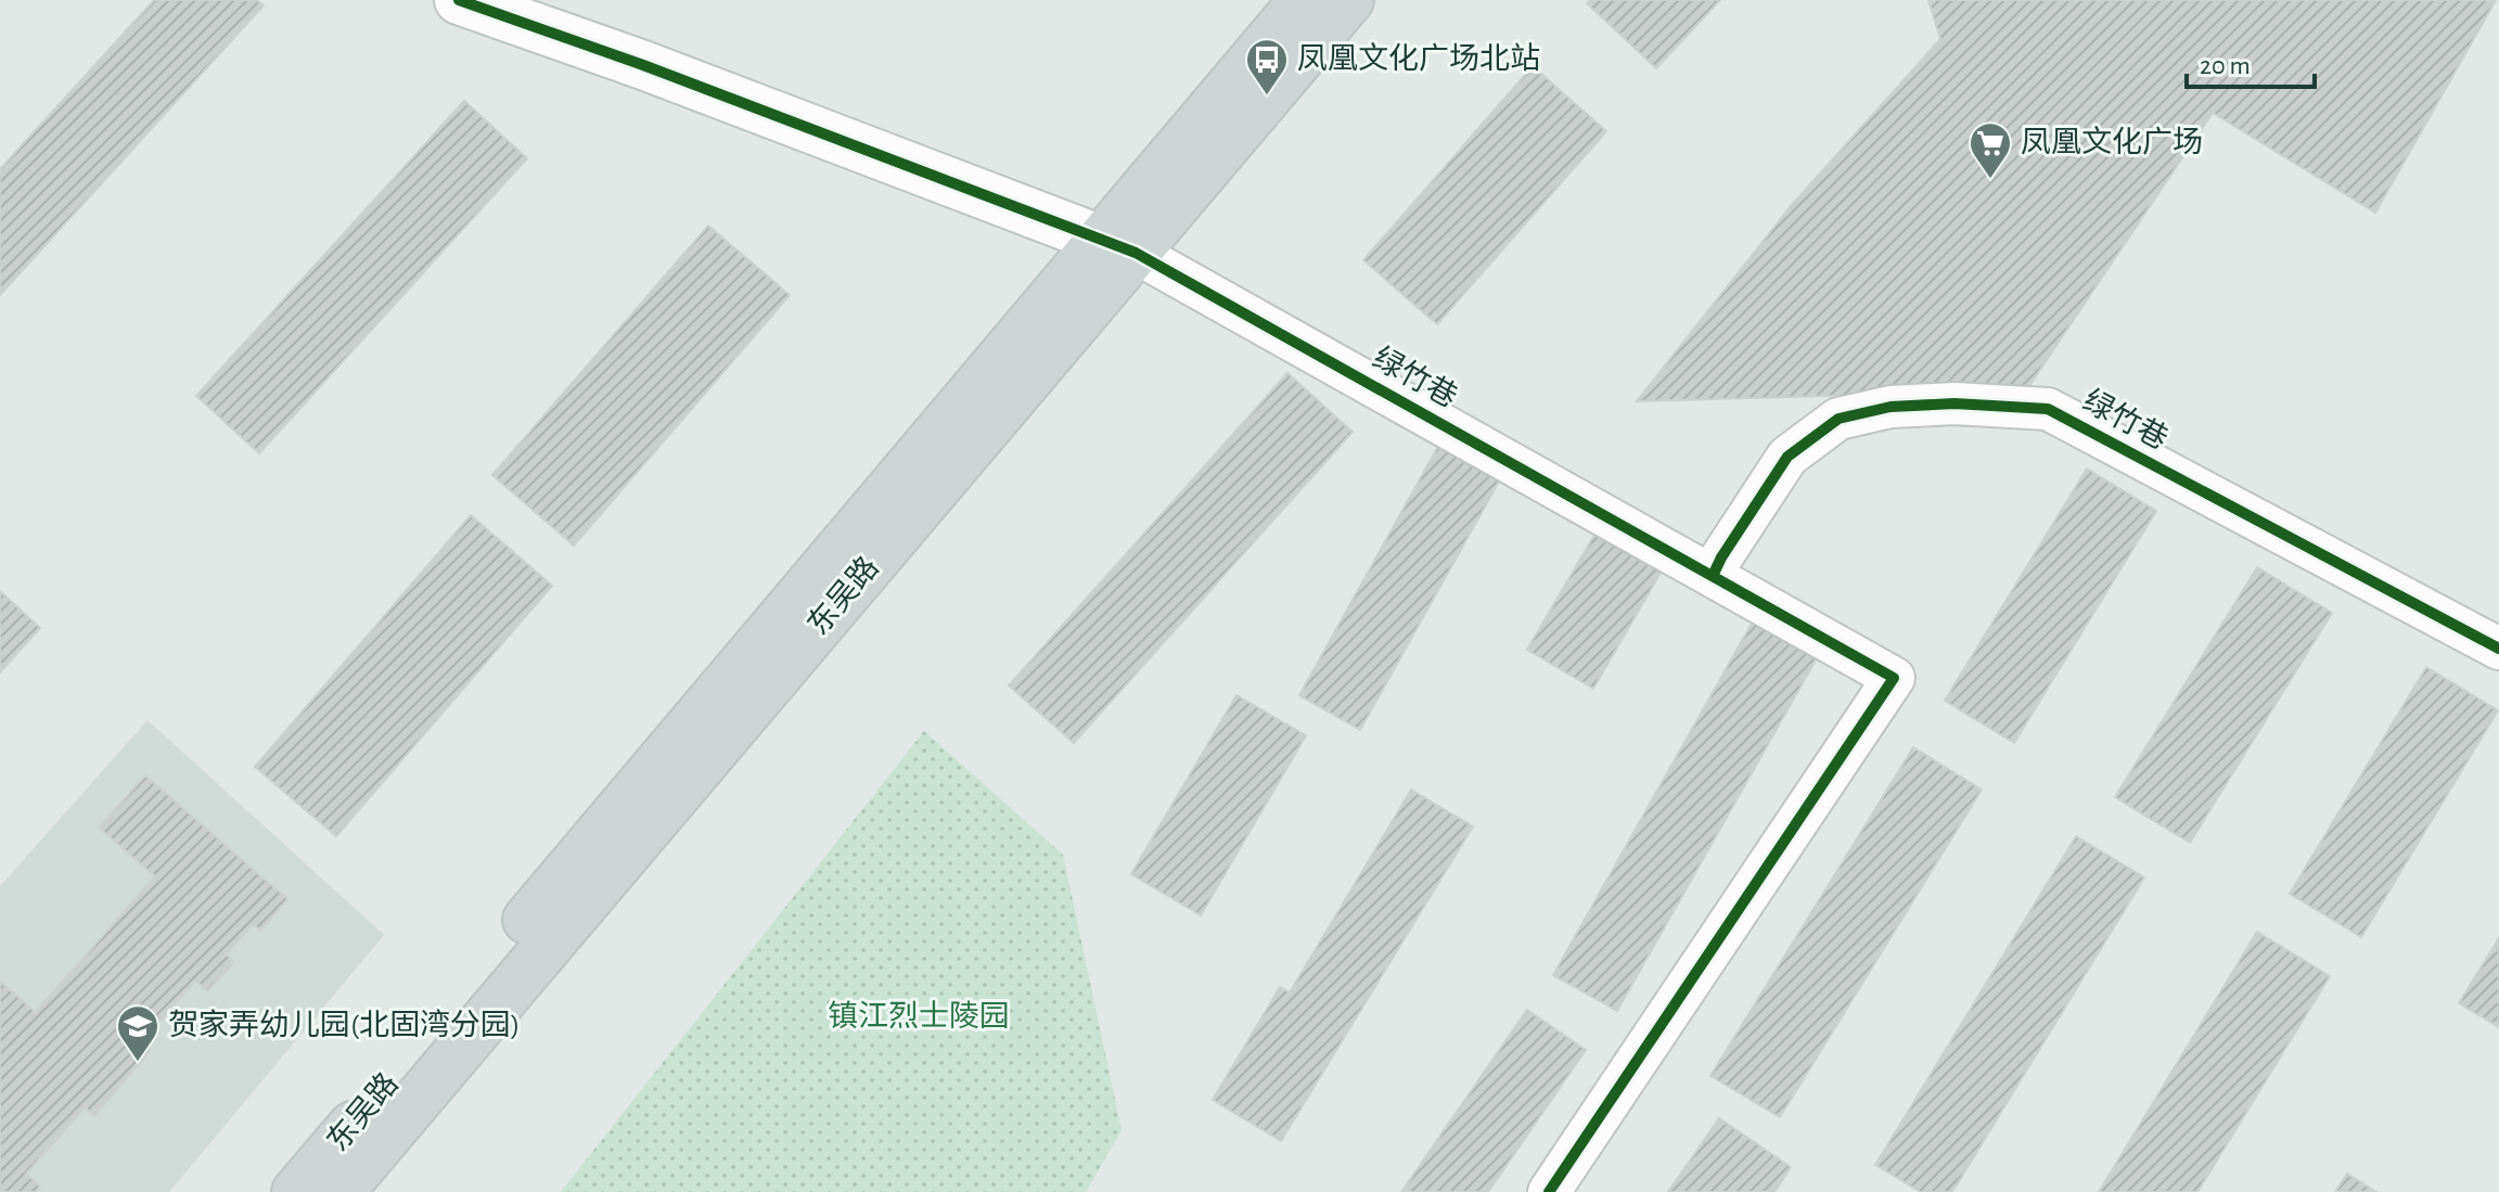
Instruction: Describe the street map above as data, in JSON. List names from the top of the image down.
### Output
{
  "streets": {
    "main road": ["东吴路"],
    "street": ["绿竹巷"]
  },
  "crossings": [
    ["绿竹巷", "东吴路"]
  ],
  "parks": ["镇江烈士陵园"],
  "places": {
    "bus stop": ["凤凰文化广场北站"],
    "supermarket": ["凤凰文化广场"],
    "school or university": ["贺家弄幼儿园(北固湾分园)"]
  },
  "scale_bar": "20 m"
}
